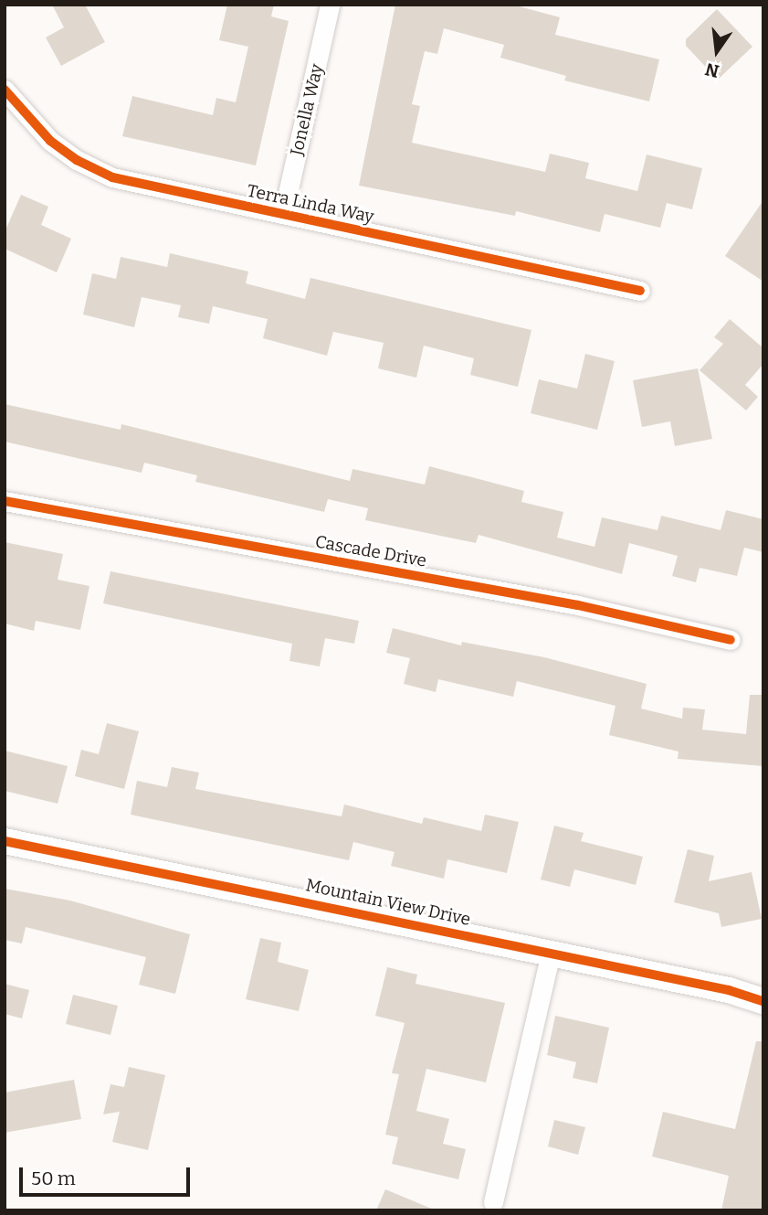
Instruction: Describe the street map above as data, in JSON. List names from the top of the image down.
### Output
{
  "streets": {
    "street": [
      "Jonella Way",
      "Terra Linda Way",
      "Cascade Drive",
      "Mountain View Drive"
    ]
  },
  "crossings": [
    ["Jonella Way", "Terra Linda Way"]
  ],
  "scale_bar": "50 m",
  "north": "bottom"
}
